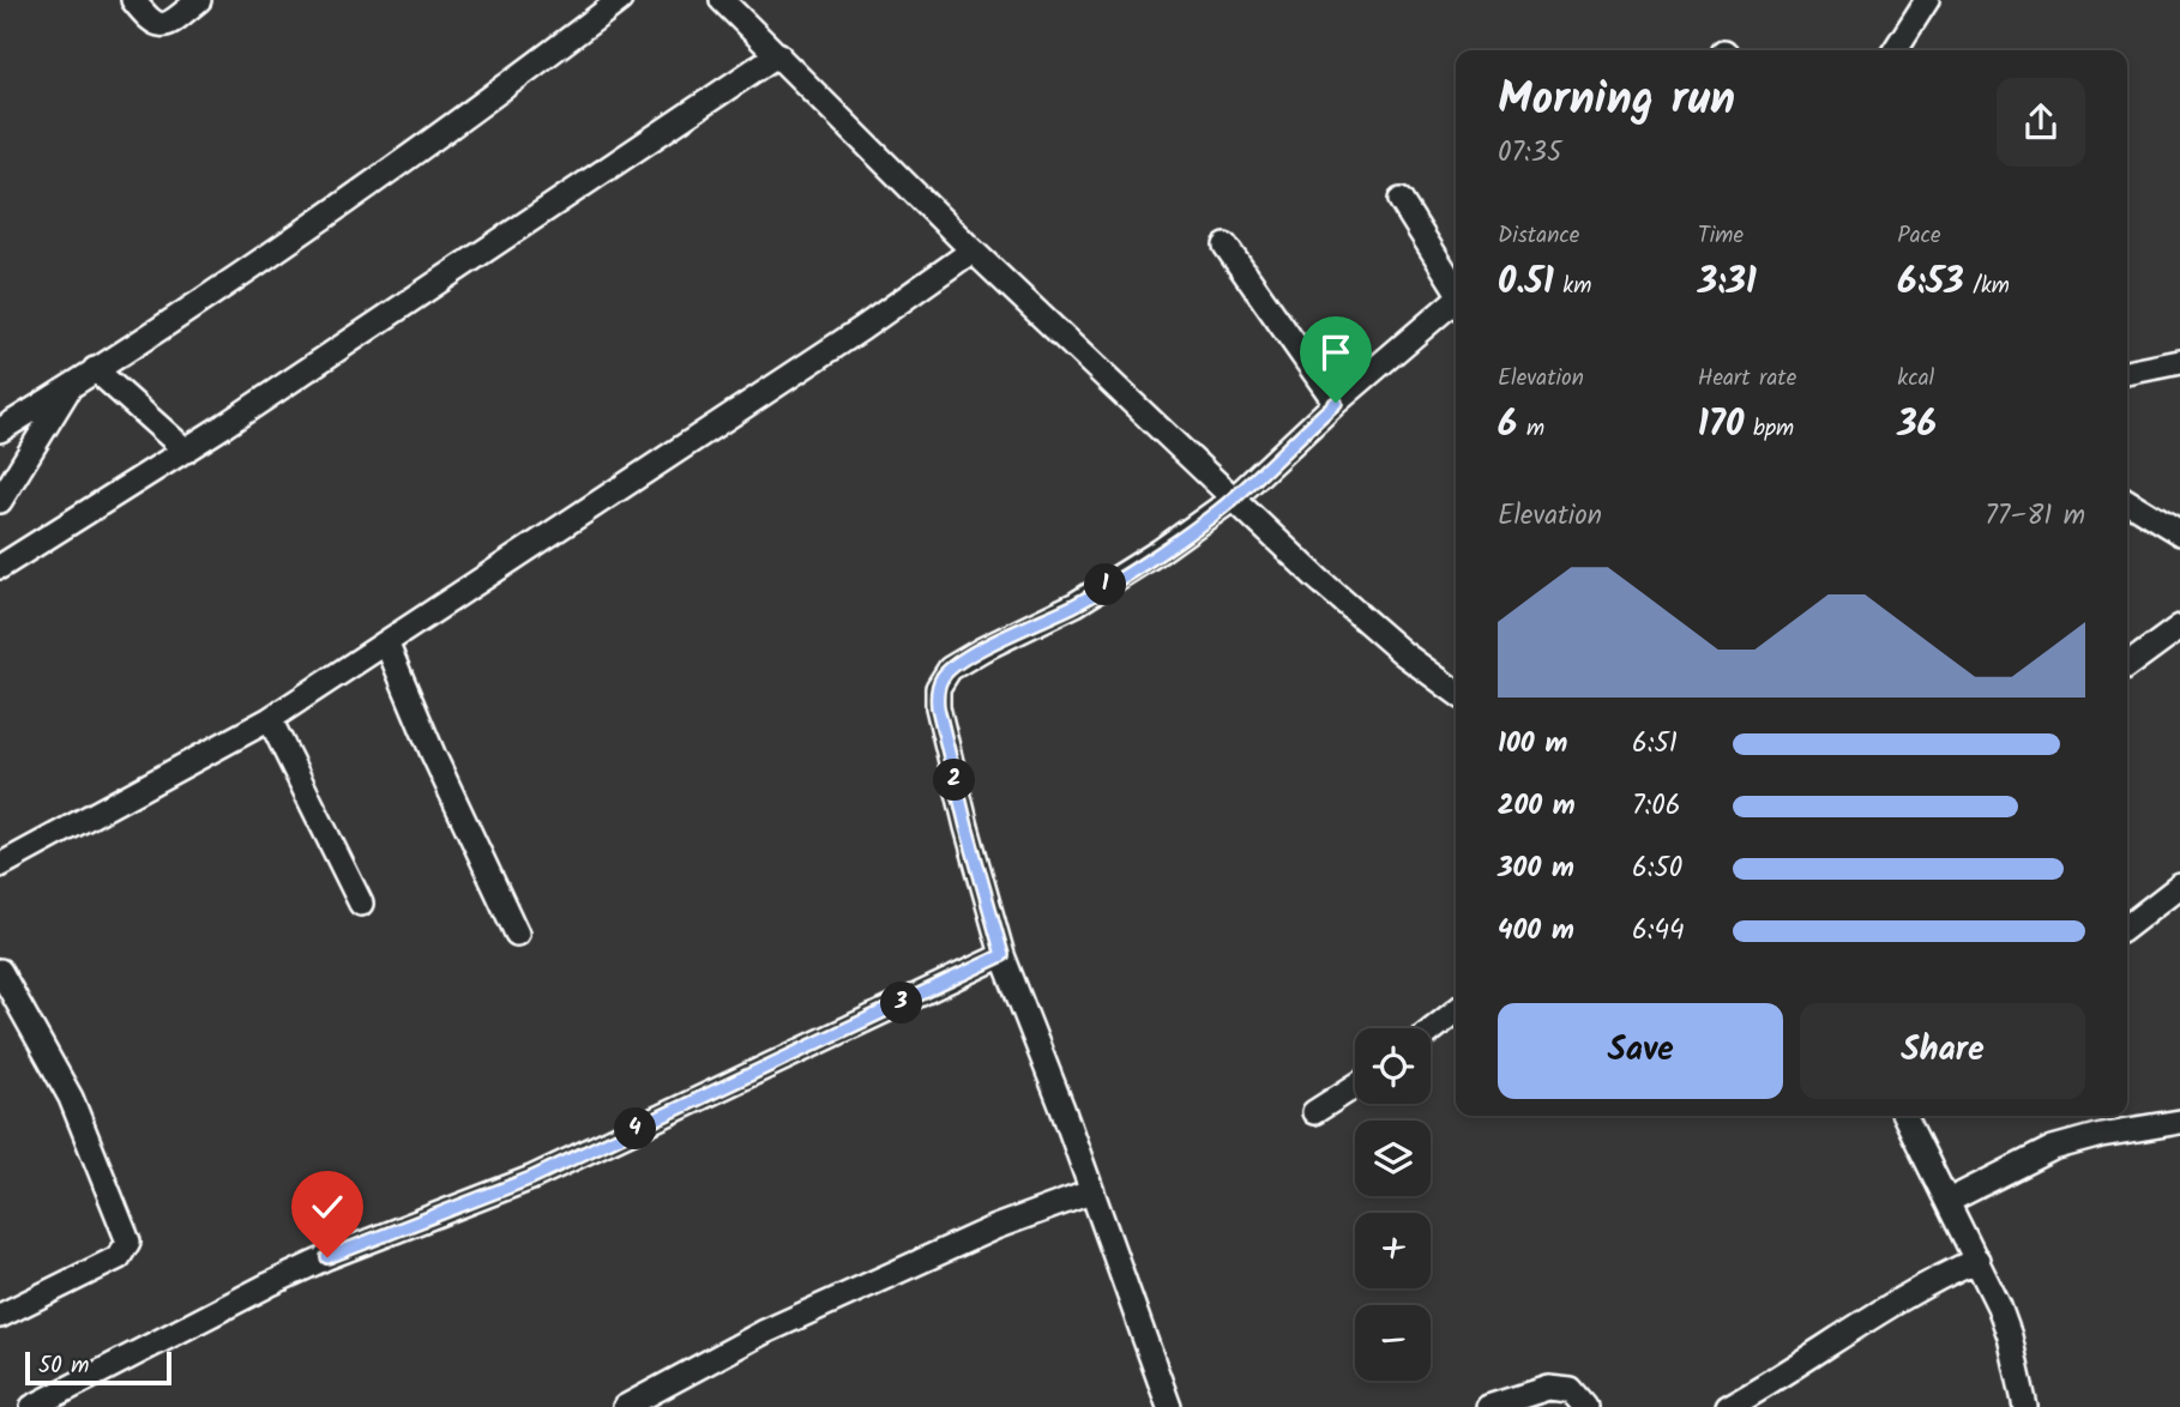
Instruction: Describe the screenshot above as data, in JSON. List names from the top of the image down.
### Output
{
  "scale_bar": "50 m",
  "page": {
    "heading": ["Morning run", "07:35"],
    "stats": [
      ["Distance", "0.51 km"],
      ["Time", "3:31"],
      ["Pace", "6:53 /km"],
      ["Elevation", "6 m"],
      ["Heart rate", "170 bpm"],
      ["kcal", "36"]
    ],
    "chart": ["Elevation", "77–81 m"],
    "pins": [
      "1",
      "2",
      "3",
      "4"
    ],
    "list": [
      {
        "name": "100 m",
        "note": "6:51"
      },
      {
        "name": "200 m",
        "note": "7:06"
      },
      {
        "name": "300 m",
        "note": "6:50"
      },
      {
        "name": "400 m",
        "note": "6:44"
      }
    ],
    "buttons": ["Save", "Share"],
    "map_buttons": ["+", "−"],
    "scale": "50 m"
  }
}
